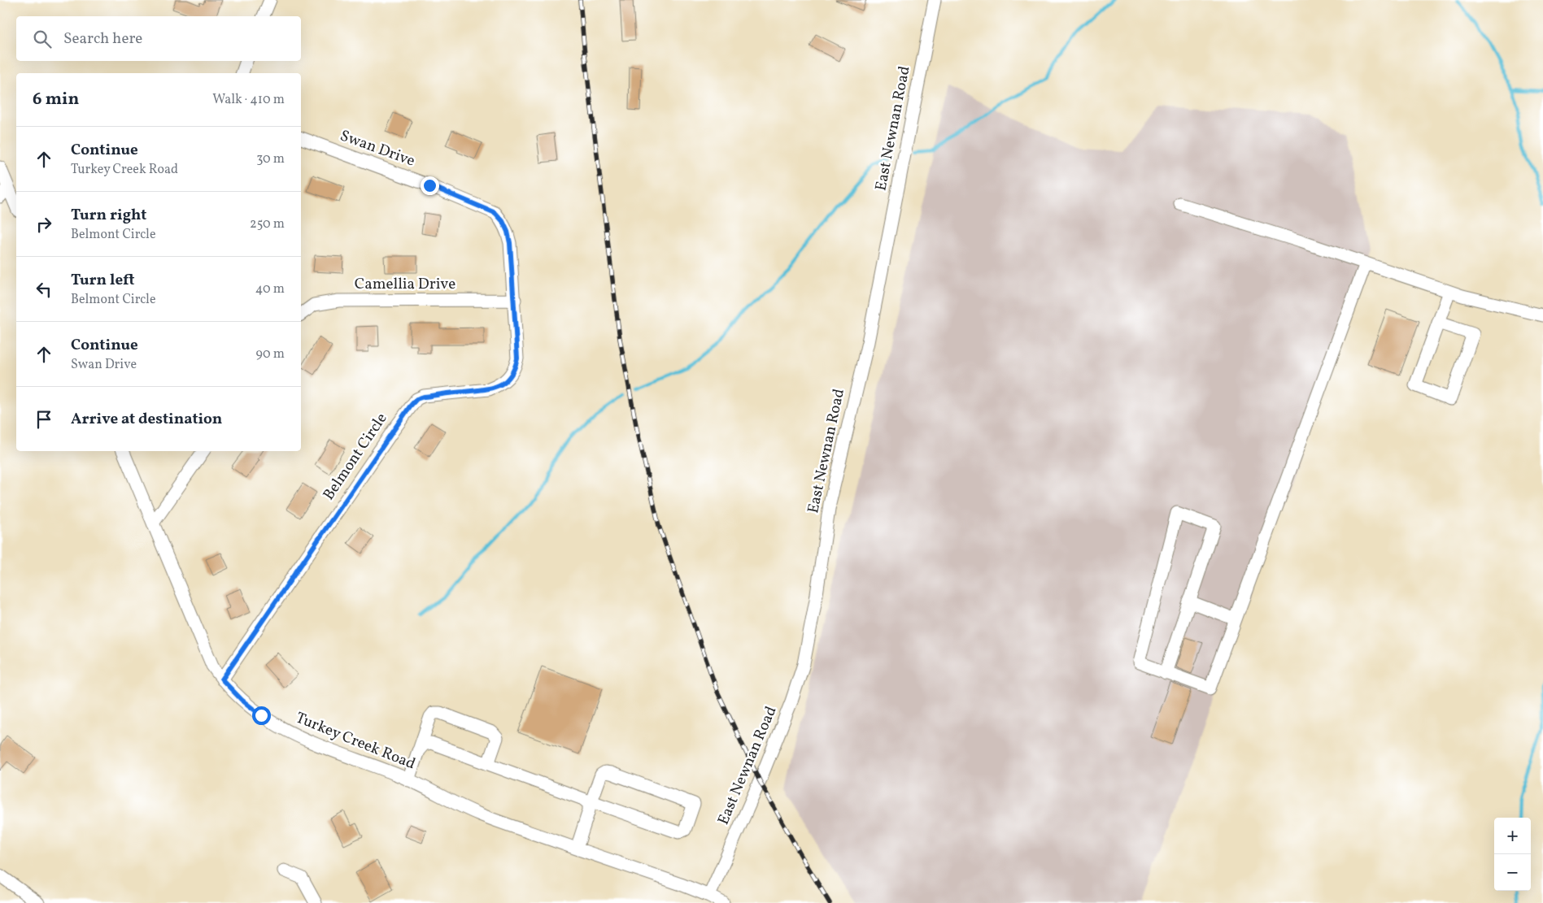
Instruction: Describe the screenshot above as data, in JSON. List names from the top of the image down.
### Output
{
  "streets": {
    "street": [
      "East Newnan Road",
      "Swan Drive",
      "Camellia Drive",
      "Belmont Circle",
      "Turkey Creek Road"
    ]
  },
  "crossings": [
    ["East Newnan Road", "Turkey Creek Road"],
    ["Swan Drive", "Camellia Drive"],
    ["Swan Drive", "Belmont Circle"],
    ["Camellia Drive", "Belmont Circle"],
    ["Belmont Circle", "Turkey Creek Road"]
  ],
  "page": {
    "search": "Search here",
    "heading": ["6 min", "Walk · 410 m"],
    "list": [
      ["Continue", "Turkey Creek Road", "30 m"],
      ["Turn right", "Belmont Circle", "250 m"],
      ["Turn left", "Belmont Circle", "40 m"],
      ["Continue", "Swan Drive", "90 m"],
      "Arrive at destination"
    ],
    "map_buttons": ["+", "−"]
  }
}
